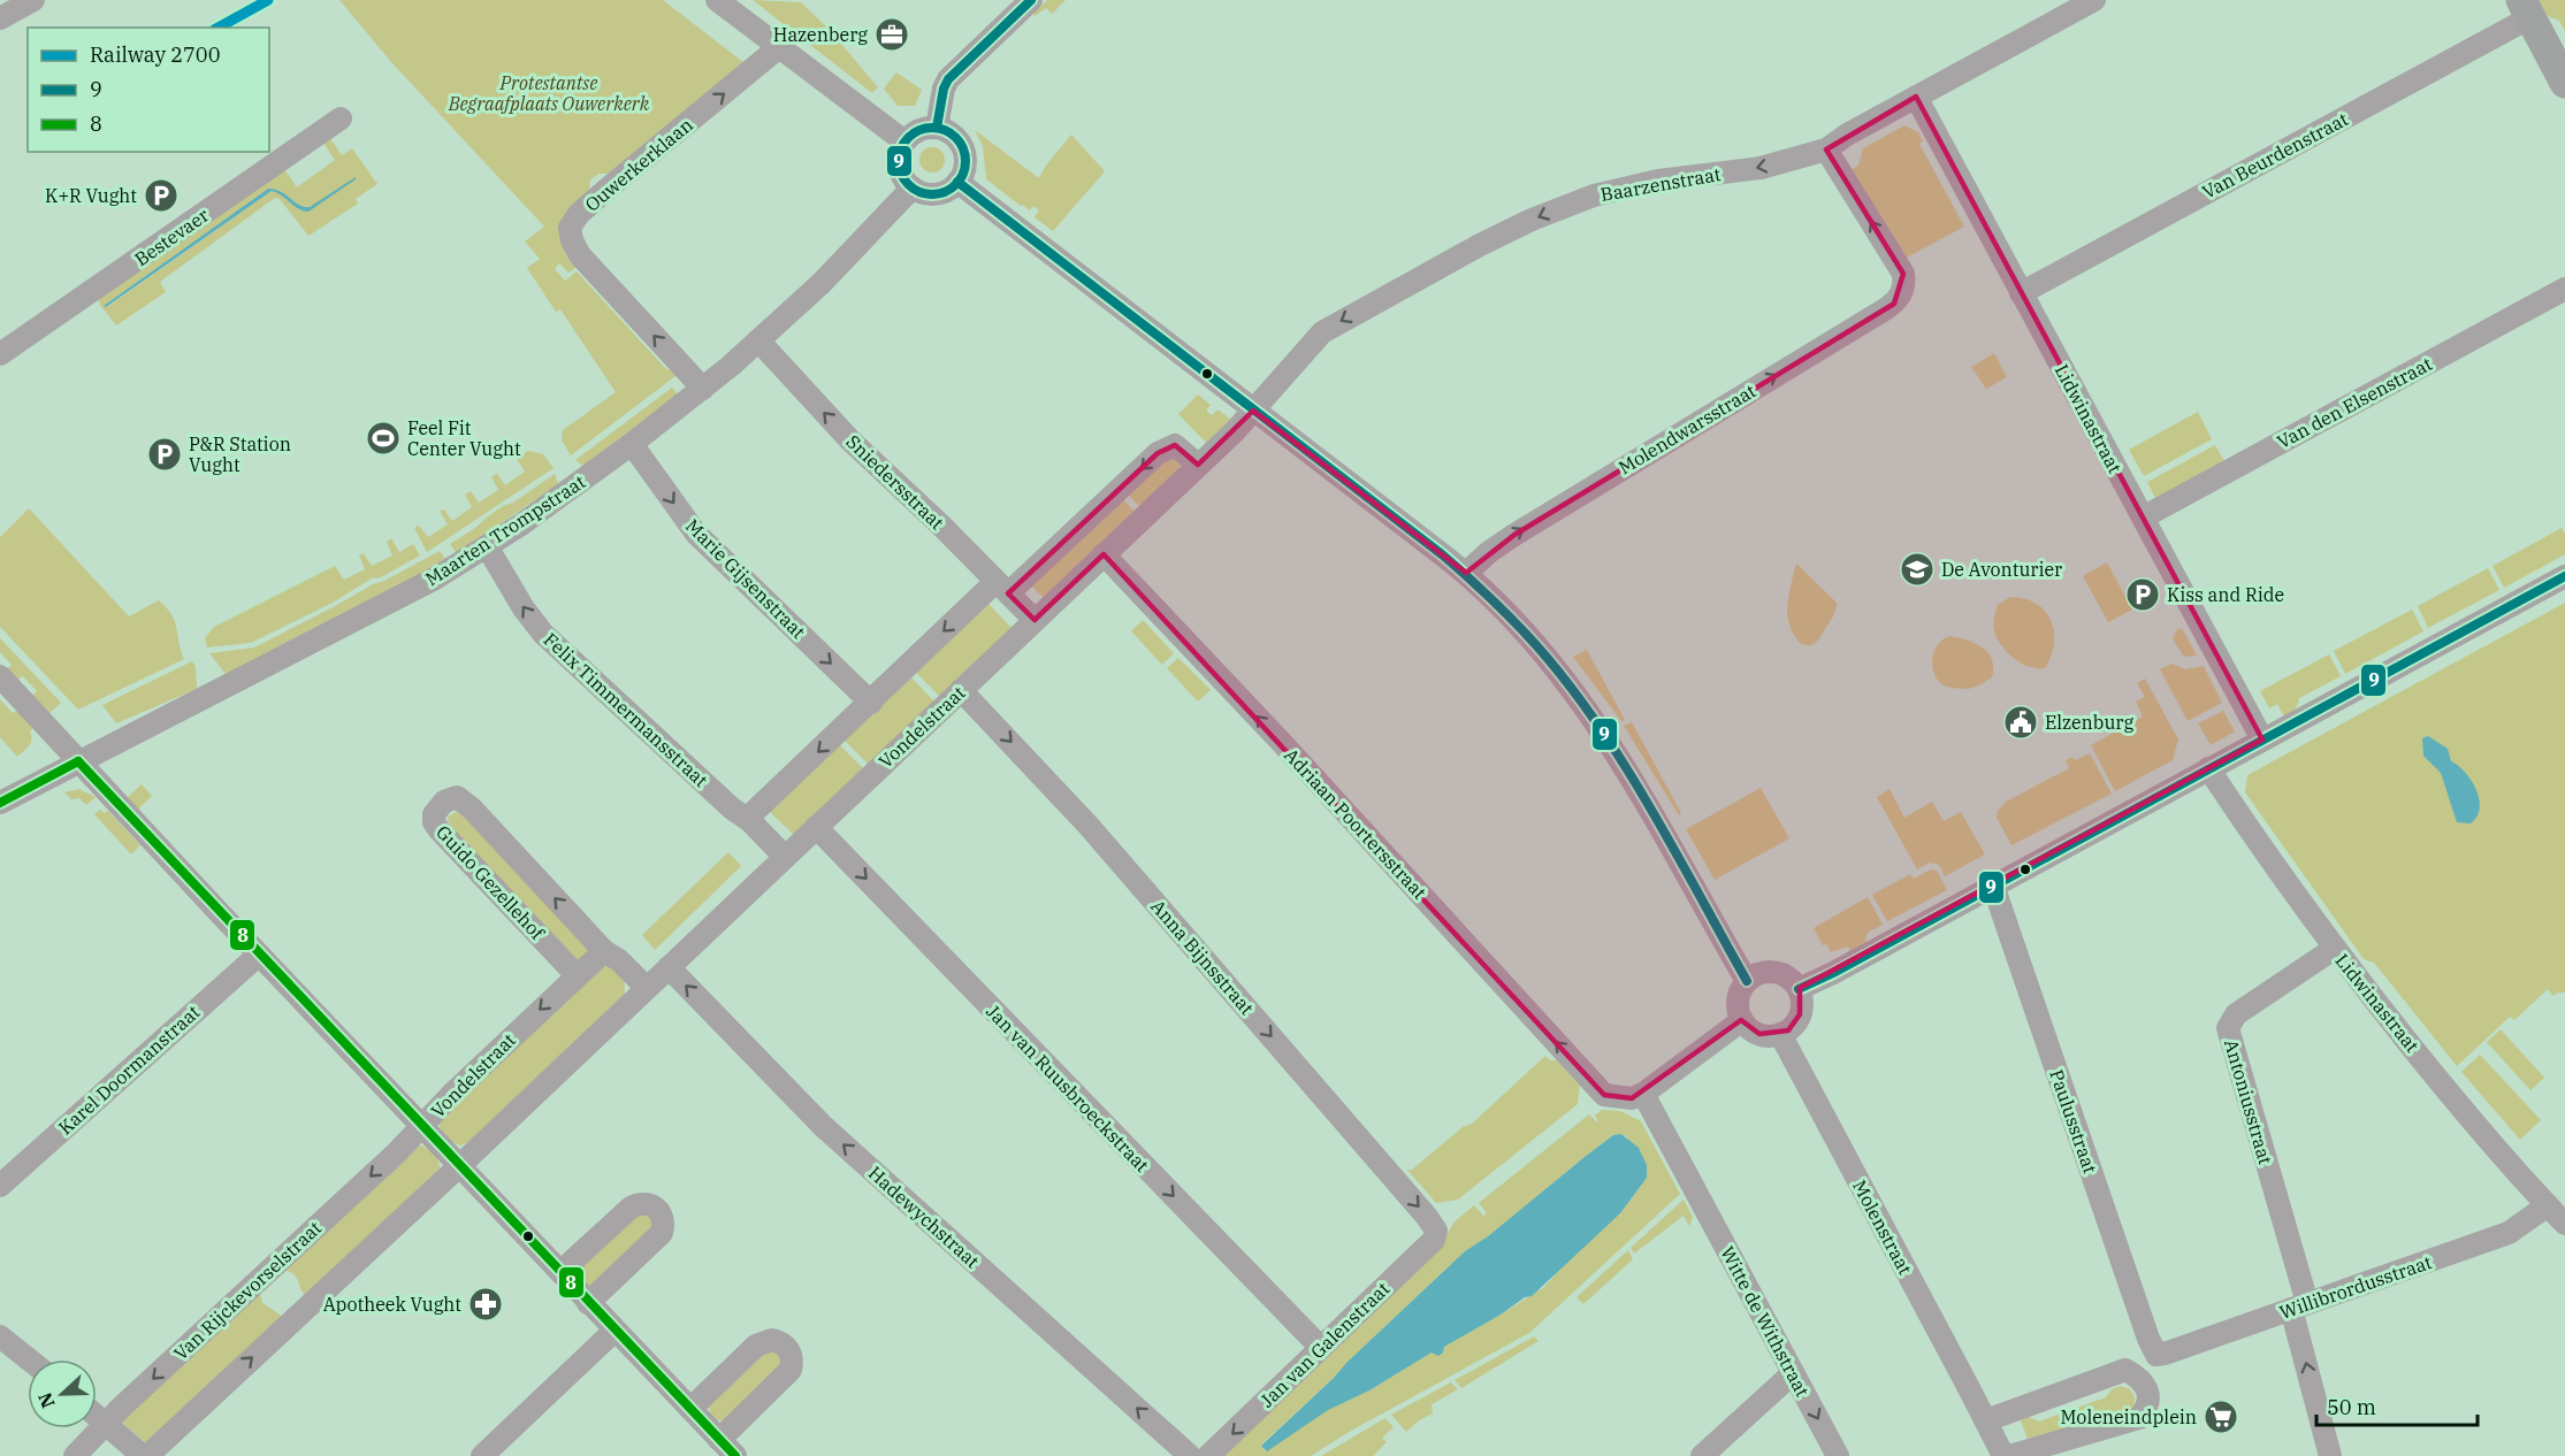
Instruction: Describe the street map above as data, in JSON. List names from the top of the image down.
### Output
{
  "streets": {
    "street": [
      "Van Beurdenstraat",
      "Ouwerkerklaan",
      "Baarzenstraat",
      "Bestevaer",
      "Van den Elsenstraat",
      "Lidwinastraat",
      "Molendwarsstraat",
      "Sniedersstraat",
      "Maarten Trompstraat",
      "Marie Gijsenstraat",
      "Felix Timmermansstraat",
      "Vondelstraat",
      "Adriaan Poortersstraat",
      "Guido Gezellehof",
      "Anna Bijnsstraat",
      "Karel Doormanstraat",
      "Jan van Ruusbroeckstraat",
      "Antoniusstraat",
      "Paulusstraat",
      "Hadewychstraat",
      "Molenstraat",
      "Willibrordusstraat",
      "Van Rijckevorselstraat",
      "Witte de Withstraat",
      "Jan van Galenstraat"
    ]
  },
  "crossings": [
    ["Van Beurdenstraat", "Lidwinastraat"],
    ["Ouwerkerklaan", "Maarten Trompstraat"],
    ["Baarzenstraat", "Lidwinastraat"],
    ["Baarzenstraat", "Molendwarsstraat"],
    ["Baarzenstraat", "Vondelstraat"],
    ["Van den Elsenstraat", "Lidwinastraat"],
    ["Lidwinastraat", "Antoniusstraat"],
    ["Lidwinastraat", "Willibrordusstraat"],
    ["Sniedersstraat", "Maarten Trompstraat"],
    ["Sniedersstraat", "Vondelstraat"],
    ["Maarten Trompstraat", "Marie Gijsenstraat"],
    ["Maarten Trompstraat", "Felix Timmermansstraat"],
    ["Felix Timmermansstraat", "Vondelstraat"],
    ["Vondelstraat", "Adriaan Poortersstraat"],
    ["Vondelstraat", "Guido Gezellehof"],
    ["Vondelstraat", "Anna Bijnsstraat"],
    ["Vondelstraat", "Jan van Ruusbroeckstraat"],
    ["Vondelstraat", "Hadewychstraat"],
    ["Vondelstraat", "Van Rijckevorselstraat"],
    ["Adriaan Poortersstraat", "Witte de Withstraat"],
    ["Anna Bijnsstraat", "Jan van Galenstraat"],
    ["Jan van Ruusbroeckstraat", "Jan van Galenstraat"],
    ["Antoniusstraat", "Willibrordusstraat"],
    ["Paulusstraat", "Willibrordusstraat"]
  ],
  "one_way": [
    "Baarzenstraat",
    "Molendwarsstraat",
    "Sniedersstraat",
    "Marie Gijsenstraat",
    "Felix Timmermansstraat",
    "Adriaan Poortersstraat",
    "Anna Bijnsstraat",
    "Jan van Ruusbroeckstraat",
    "Hadewychstraat",
    "Jan van Galenstraat"
  ],
  "parks": ["Protestantse Begraafplaats Ouwerkerk"],
  "places": {
    "office": ["Hazenberg"],
    "parking": ["K+R Vught", "P&R Station Vught", "Kiss and Ride"],
    "sports": ["Feel Fit Center Vught"],
    "school or university": ["De Avonturier"],
    "public building": ["Elzenburg"],
    "pharmacy": ["Apotheek Vught"],
    "supermarket": ["Moleneindplein"]
  },
  "lines": ["rail line 2700", "transit line 9", "transit line 8"],
  "legend": ["Railway 2700", "9", "8"],
  "scale_bar": "50 m",
  "north": "left"
}
